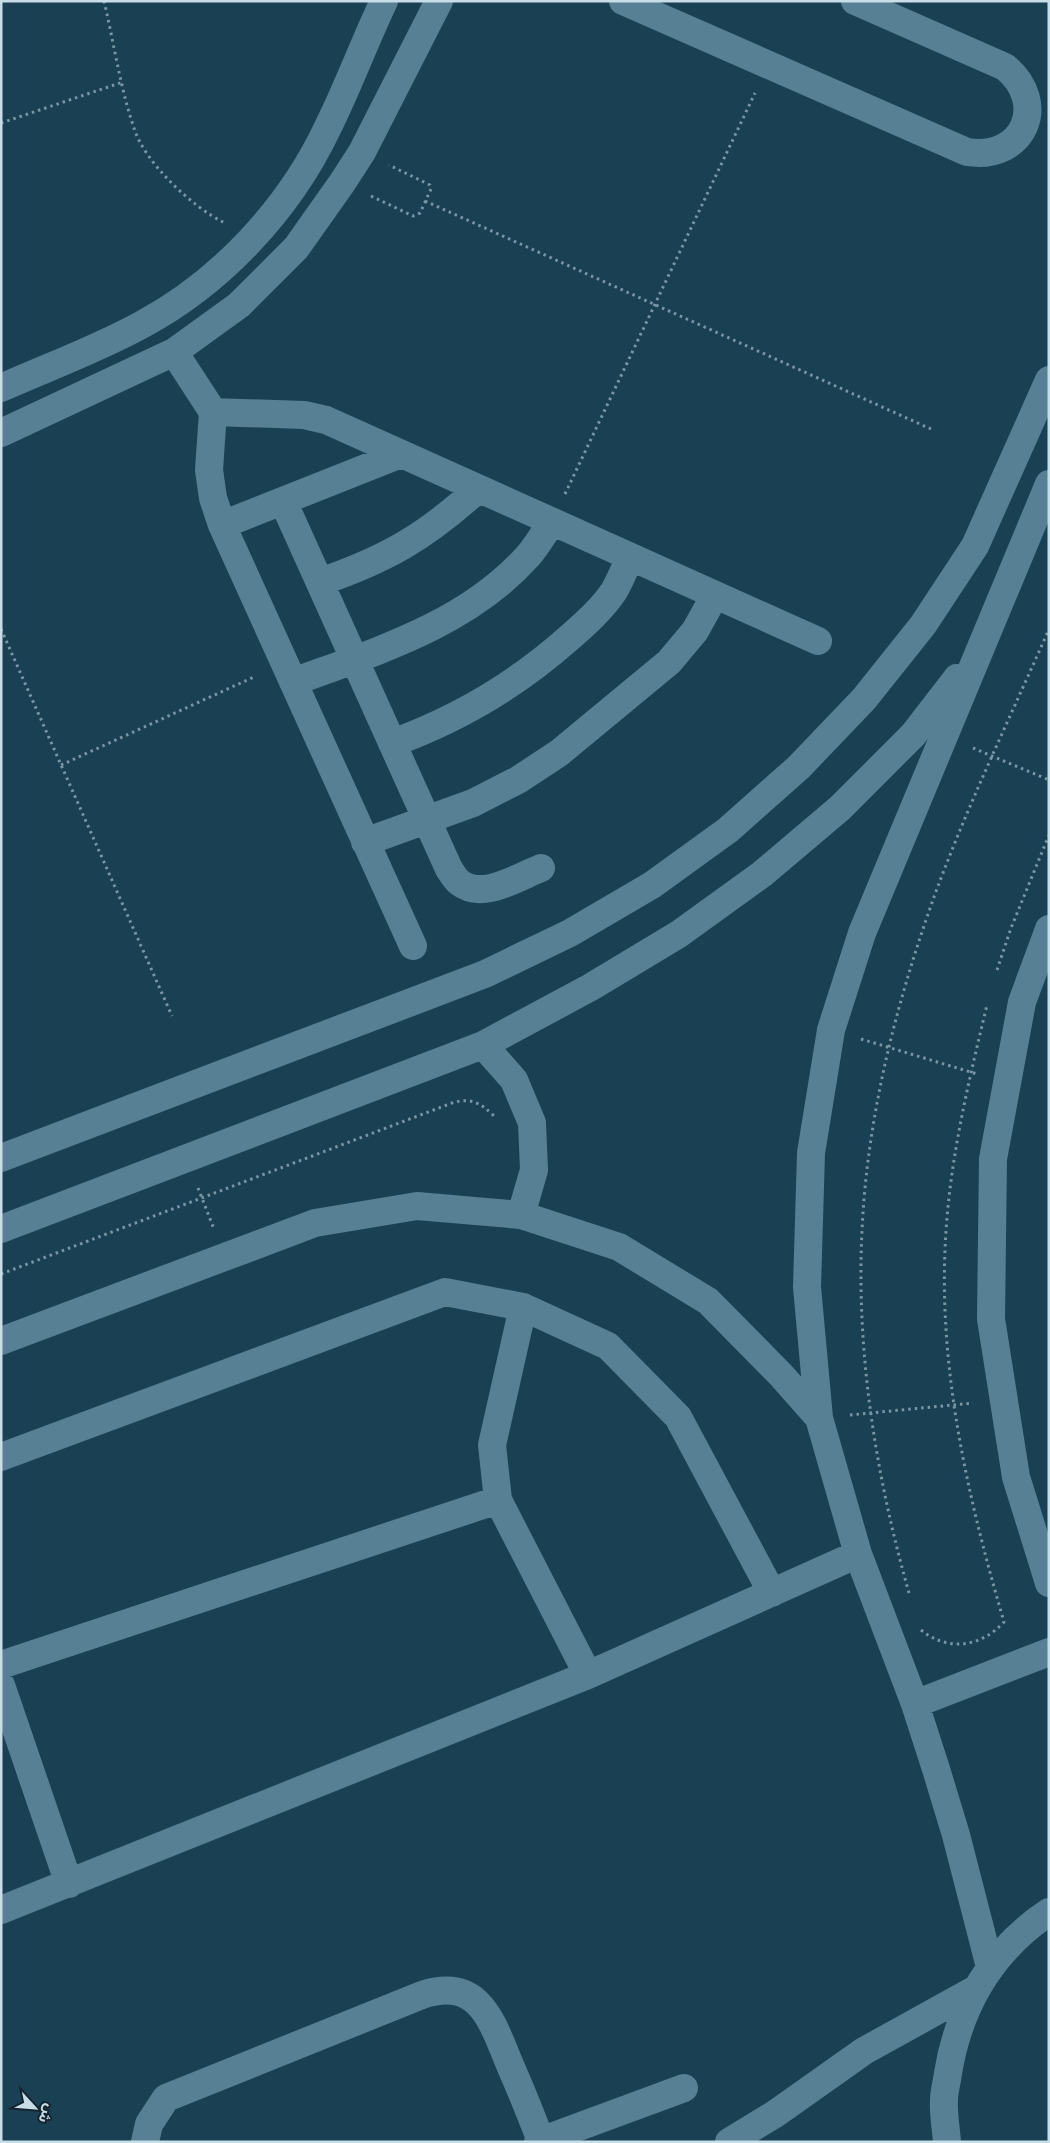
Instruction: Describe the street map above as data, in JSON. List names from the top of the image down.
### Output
{
  "north": "bottom right"
}
